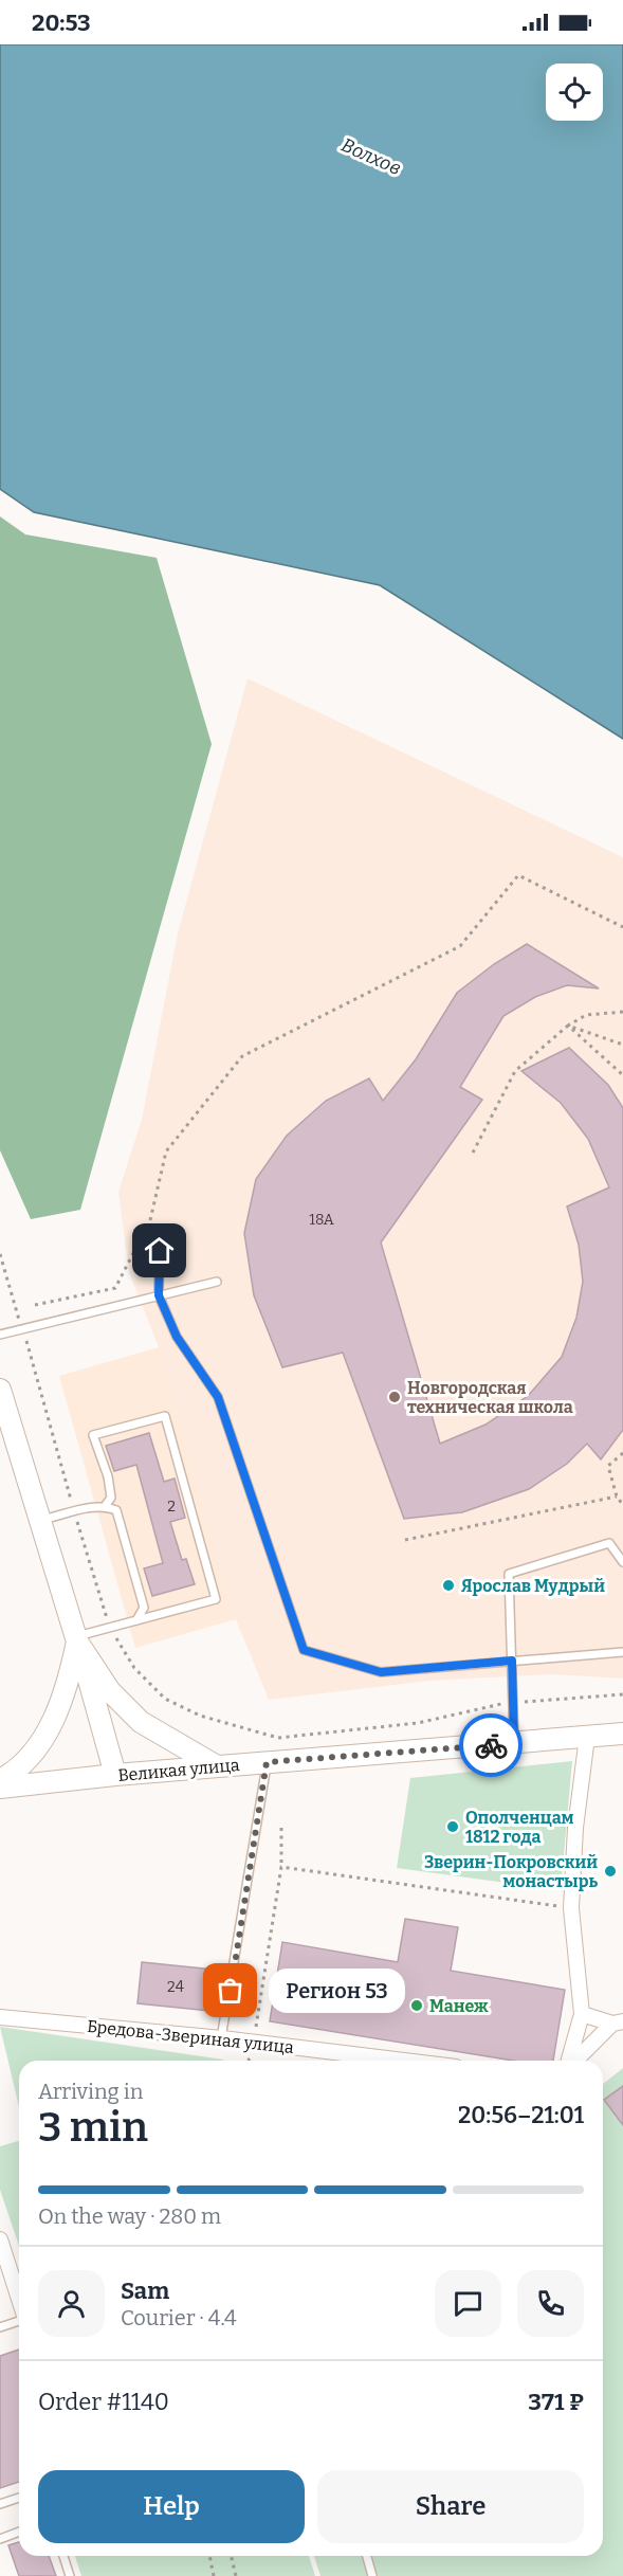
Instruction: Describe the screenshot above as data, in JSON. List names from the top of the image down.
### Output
{
  "streets": {
    "main road": ["Великая улица"],
    "street": ["Бредова-Звериная улица"]
  },
  "water": ["Волхов"],
  "places": [
    "Новгородская техническая школа",
    "Ярослав Мудрый",
    "Ополченцам 1812 года",
    "Зверин-Покровский монастырь",
    "Регион 53",
    "Манеж"
  ],
  "house_numbers": ["18А", "2", "24"],
  "page": {
    "status": "20:53",
    "bubble": "Регион 53",
    "heading": ["3 min", "Arriving in", "20:56–21:01"],
    "panel": [
      "Sam",
      "Courier · 4.4",
      "Order #1140",
      "371 ₽"
    ],
    "bar": "On the way · 280 m",
    "buttons": ["Help", "Share"]
  }
}
